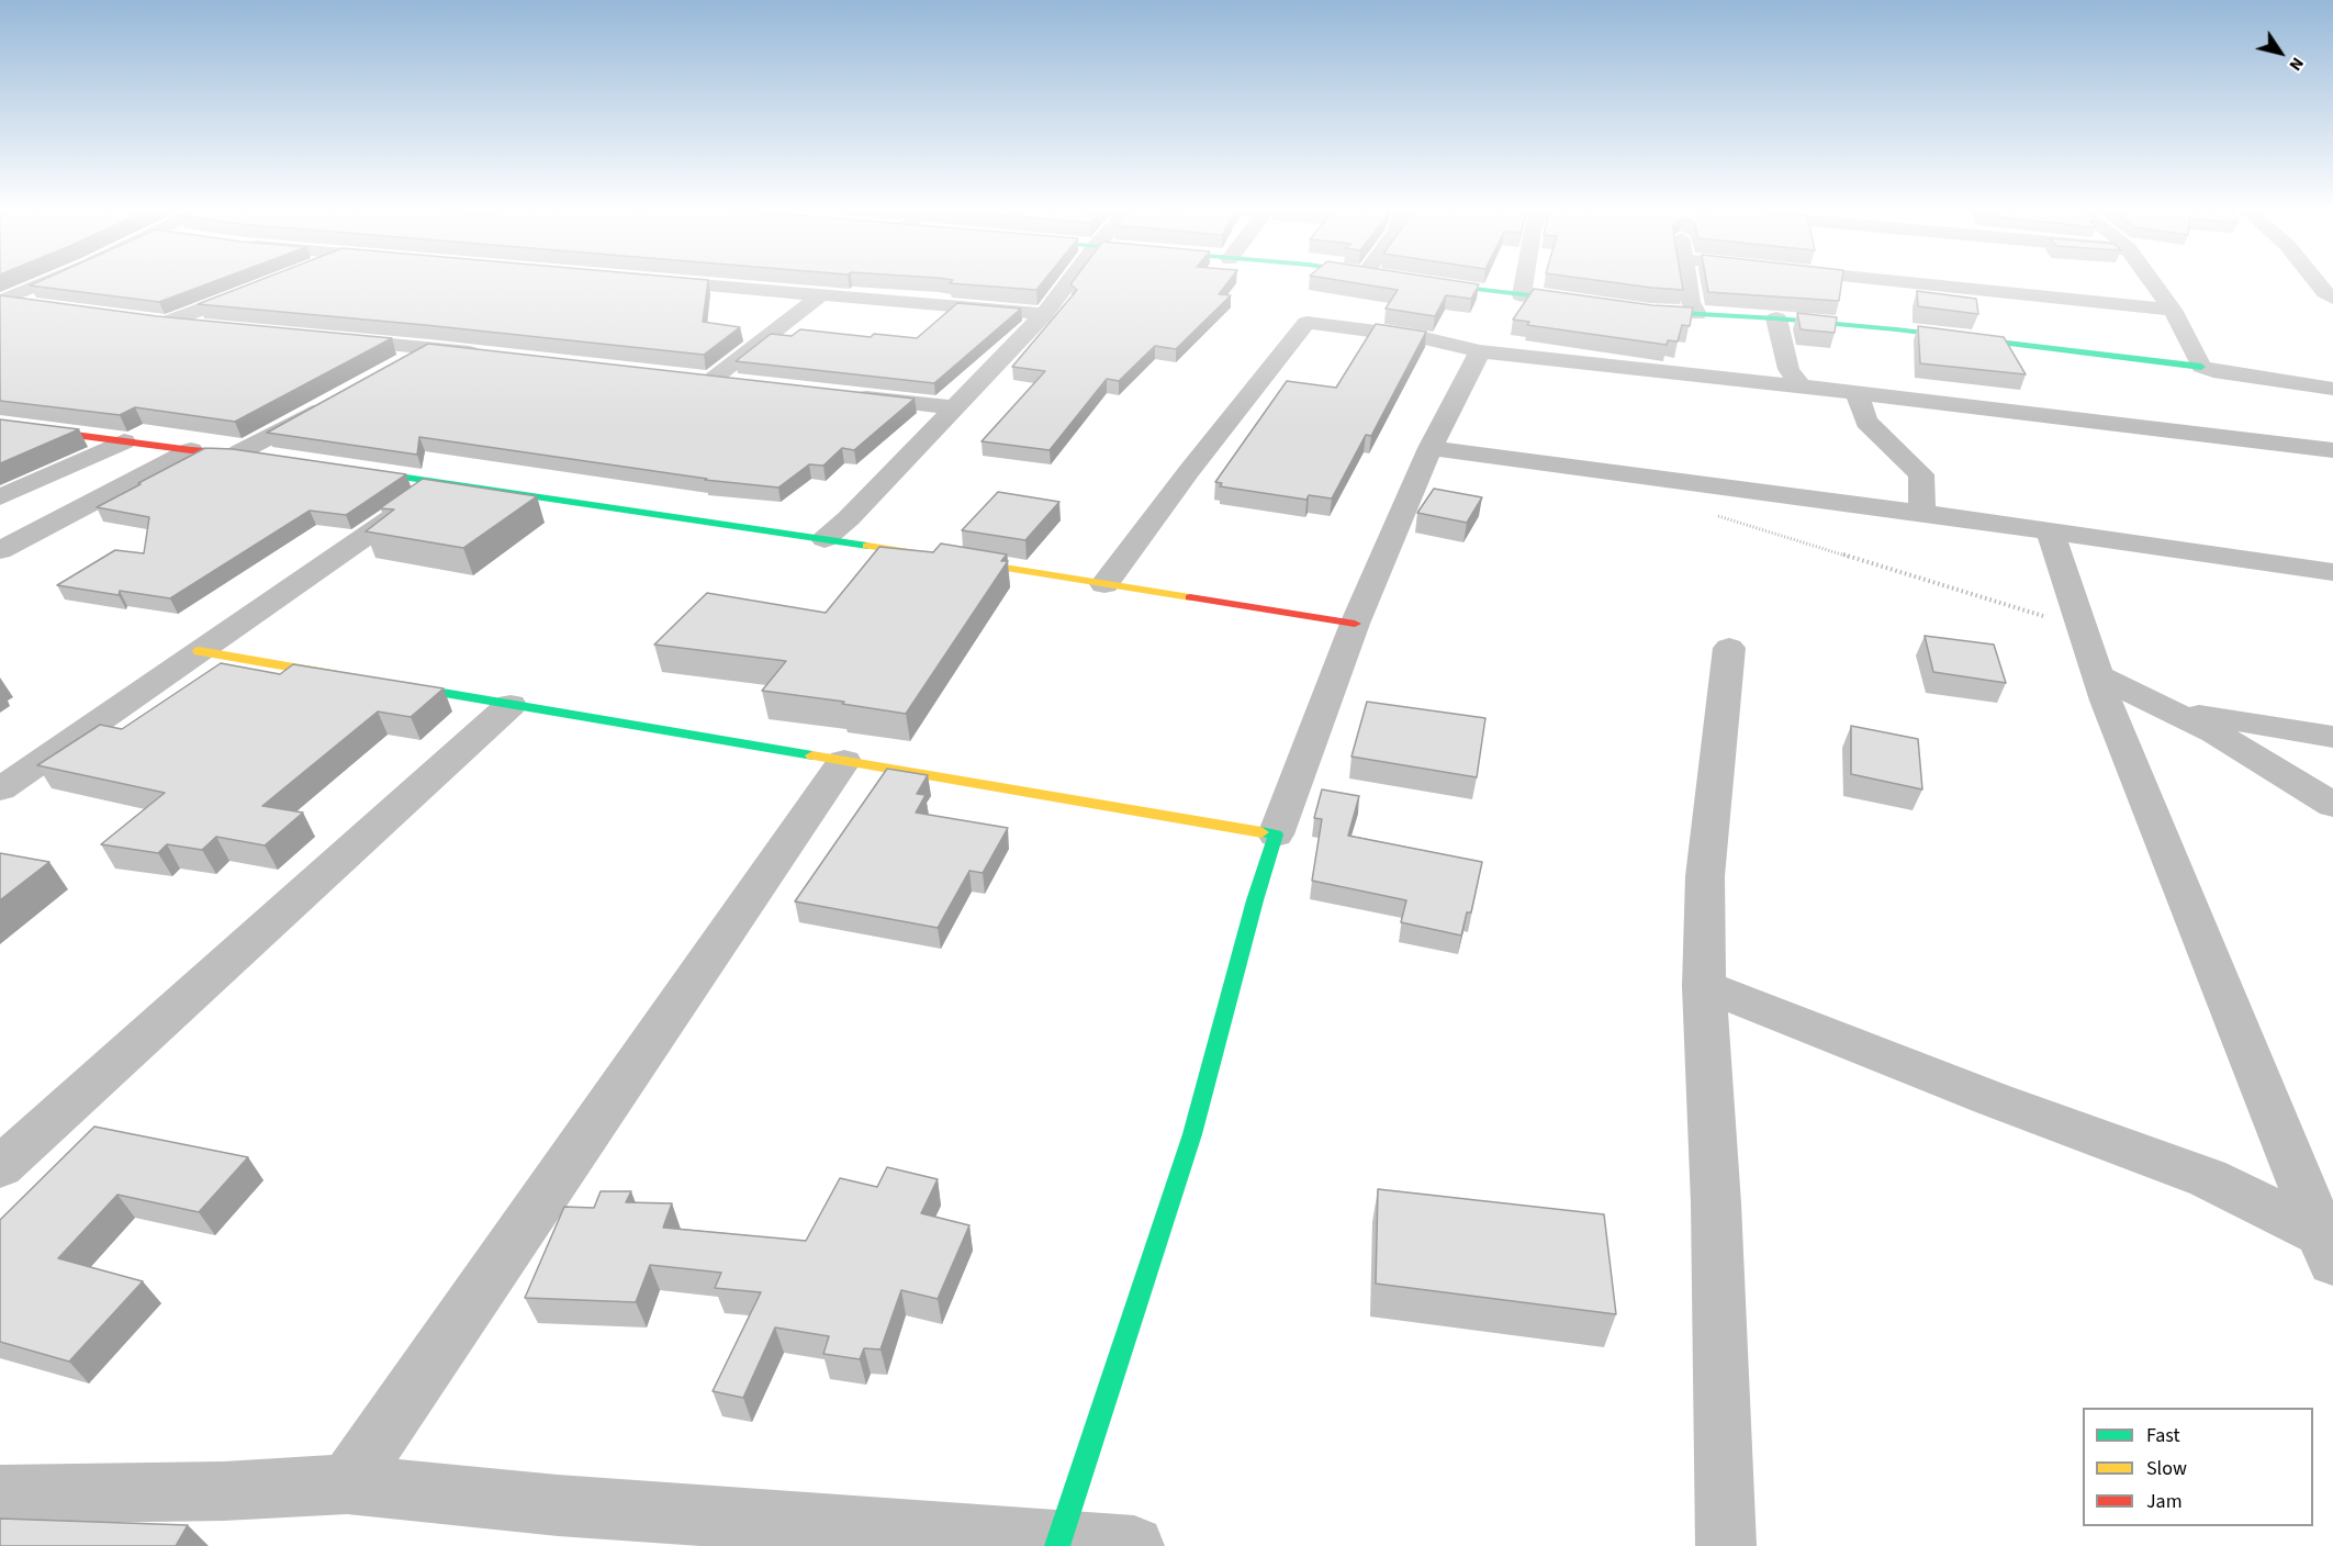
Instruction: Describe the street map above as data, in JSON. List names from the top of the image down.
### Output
{
  "legend": ["Fast", "Slow", "Jam"],
  "north": "bottom right"
}
